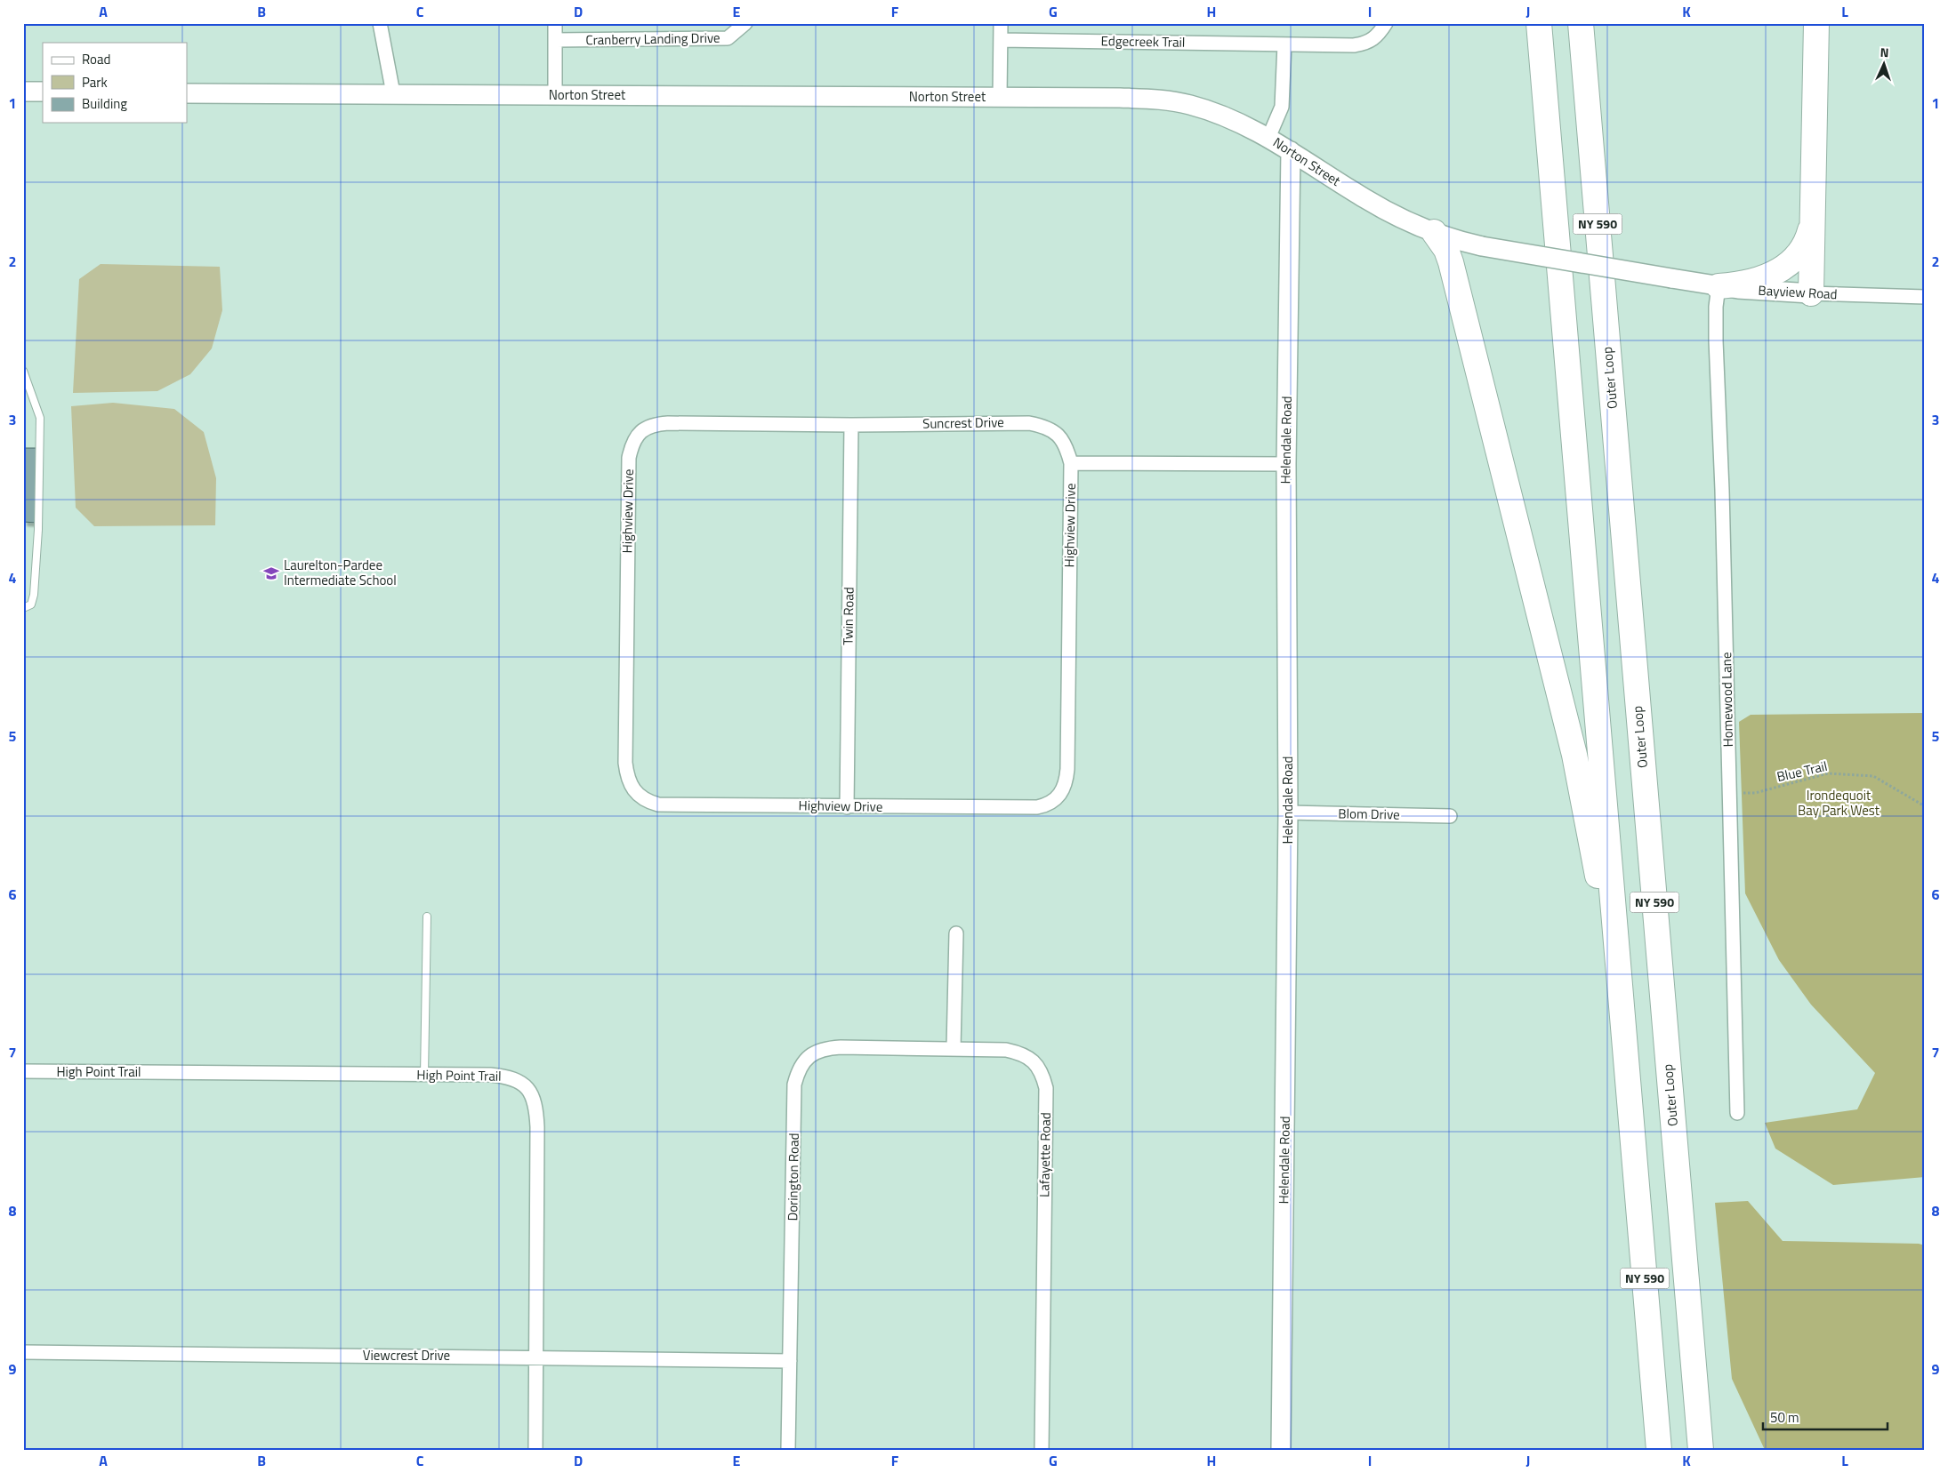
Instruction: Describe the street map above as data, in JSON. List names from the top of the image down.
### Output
{
  "streets": {
    "highway": ["NY 590", "Outer Loop"],
    "main road": ["Norton Street", "Bayview Road", "Helendale Road"],
    "street": [
      "Cranberry Landing Drive",
      "Edgecreek Trail",
      "Suncrest Drive",
      "Highview Drive",
      "Twin Road",
      "Homewood Lane",
      "Blom Drive",
      "High Point Trail",
      "Lafayette Road",
      "Dorington Road",
      "Viewcrest Drive"
    ],
    "path": ["Blue Trail"]
  },
  "crossings": [
    ["Norton Street", "Bayview Road"],
    ["Norton Street", "Helendale Road"],
    ["Bayview Road", "Homewood Lane"],
    ["Suncrest Drive", "Highview Drive"],
    ["Suncrest Drive", "Twin Road"],
    ["Helendale Road", "Blom Drive"],
    ["Highview Drive", "Twin Road"],
    ["Homewood Lane", "Blue Trail"],
    ["High Point Trail", "Viewcrest Drive"],
    ["Lafayette Road", "Dorington Road"],
    ["Dorington Road", "Viewcrest Drive"]
  ],
  "parks": ["Irondequoit Bay Park West"],
  "places": {
    "school or university": ["Laurelton-Pardee Intermediate School"]
  },
  "legend": ["Road", "Park", "Building"],
  "scale_bar": "50 m",
  "north": "top",
  "grid": {
    "columns": [
      "A",
      "B",
      "C",
      "D",
      "E",
      "F",
      "G",
      "H",
      "I",
      "J",
      "K",
      "L"
    ],
    "rows": [
      "1",
      "2",
      "3",
      "4",
      "5",
      "6",
      "7",
      "8",
      "9"
    ]
  }
}
